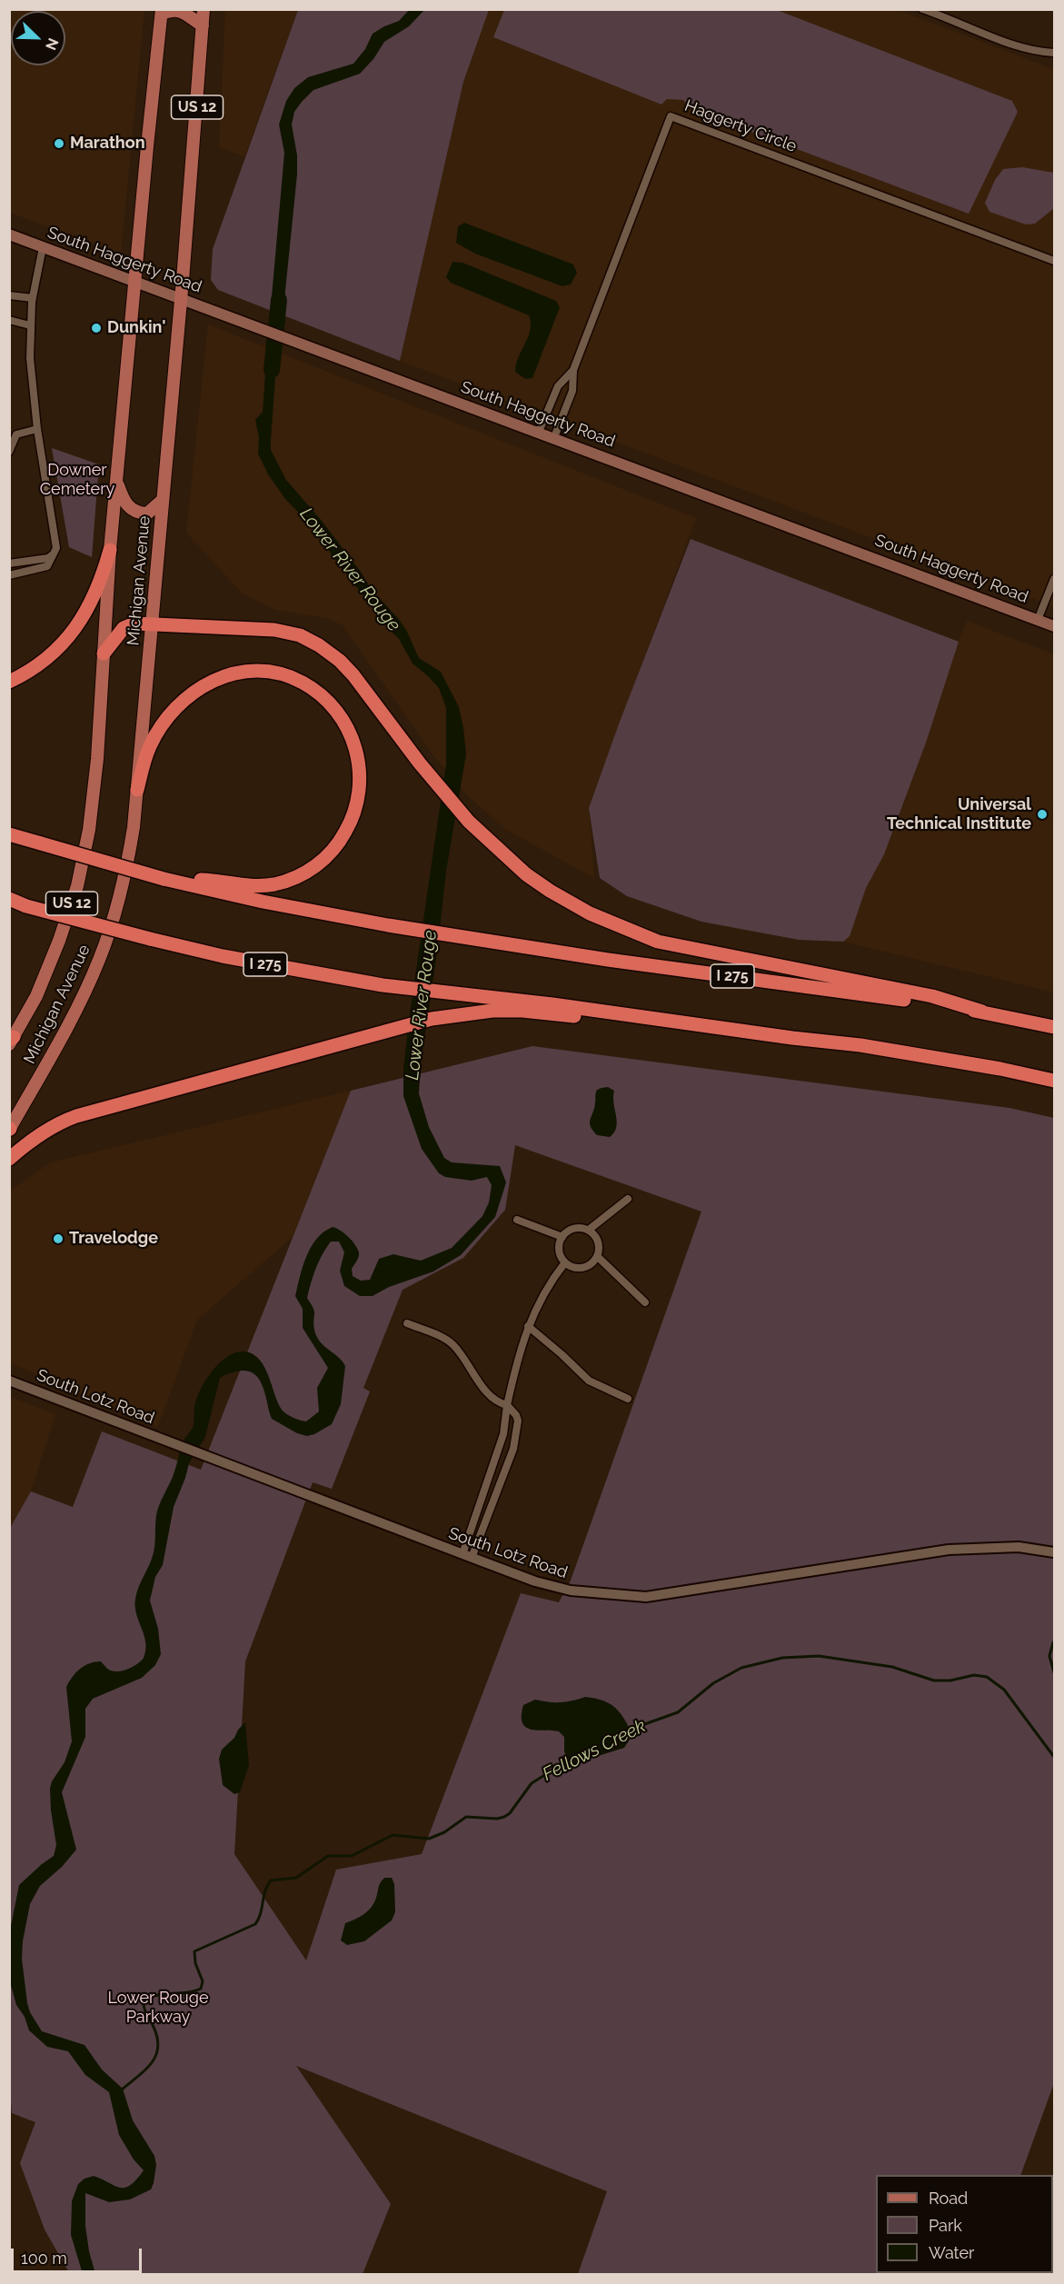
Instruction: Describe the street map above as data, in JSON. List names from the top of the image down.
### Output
{
  "streets": {
    "highway": ["I 275"],
    "main road": ["US 12", "South Haggerty Road", "Michigan Avenue"],
    "street": ["Haggerty Circle", "South Lotz Road"]
  },
  "crossings": [
    ["Haggerty Circle", "South Haggerty Road"],
    ["South Haggerty Road", "Michigan Avenue"]
  ],
  "water": ["Lower River Rouge", "Fellows Creek"],
  "parks": ["Downer Cemetery", "Lower Rouge Parkway"],
  "places": [
    "Marathon",
    "Dunkin'",
    "Universal Technical Institute",
    "Travelodge"
  ],
  "legend": ["Road", "Park", "Water"],
  "scale_bar": "100 m",
  "north": "bottom right"
}
